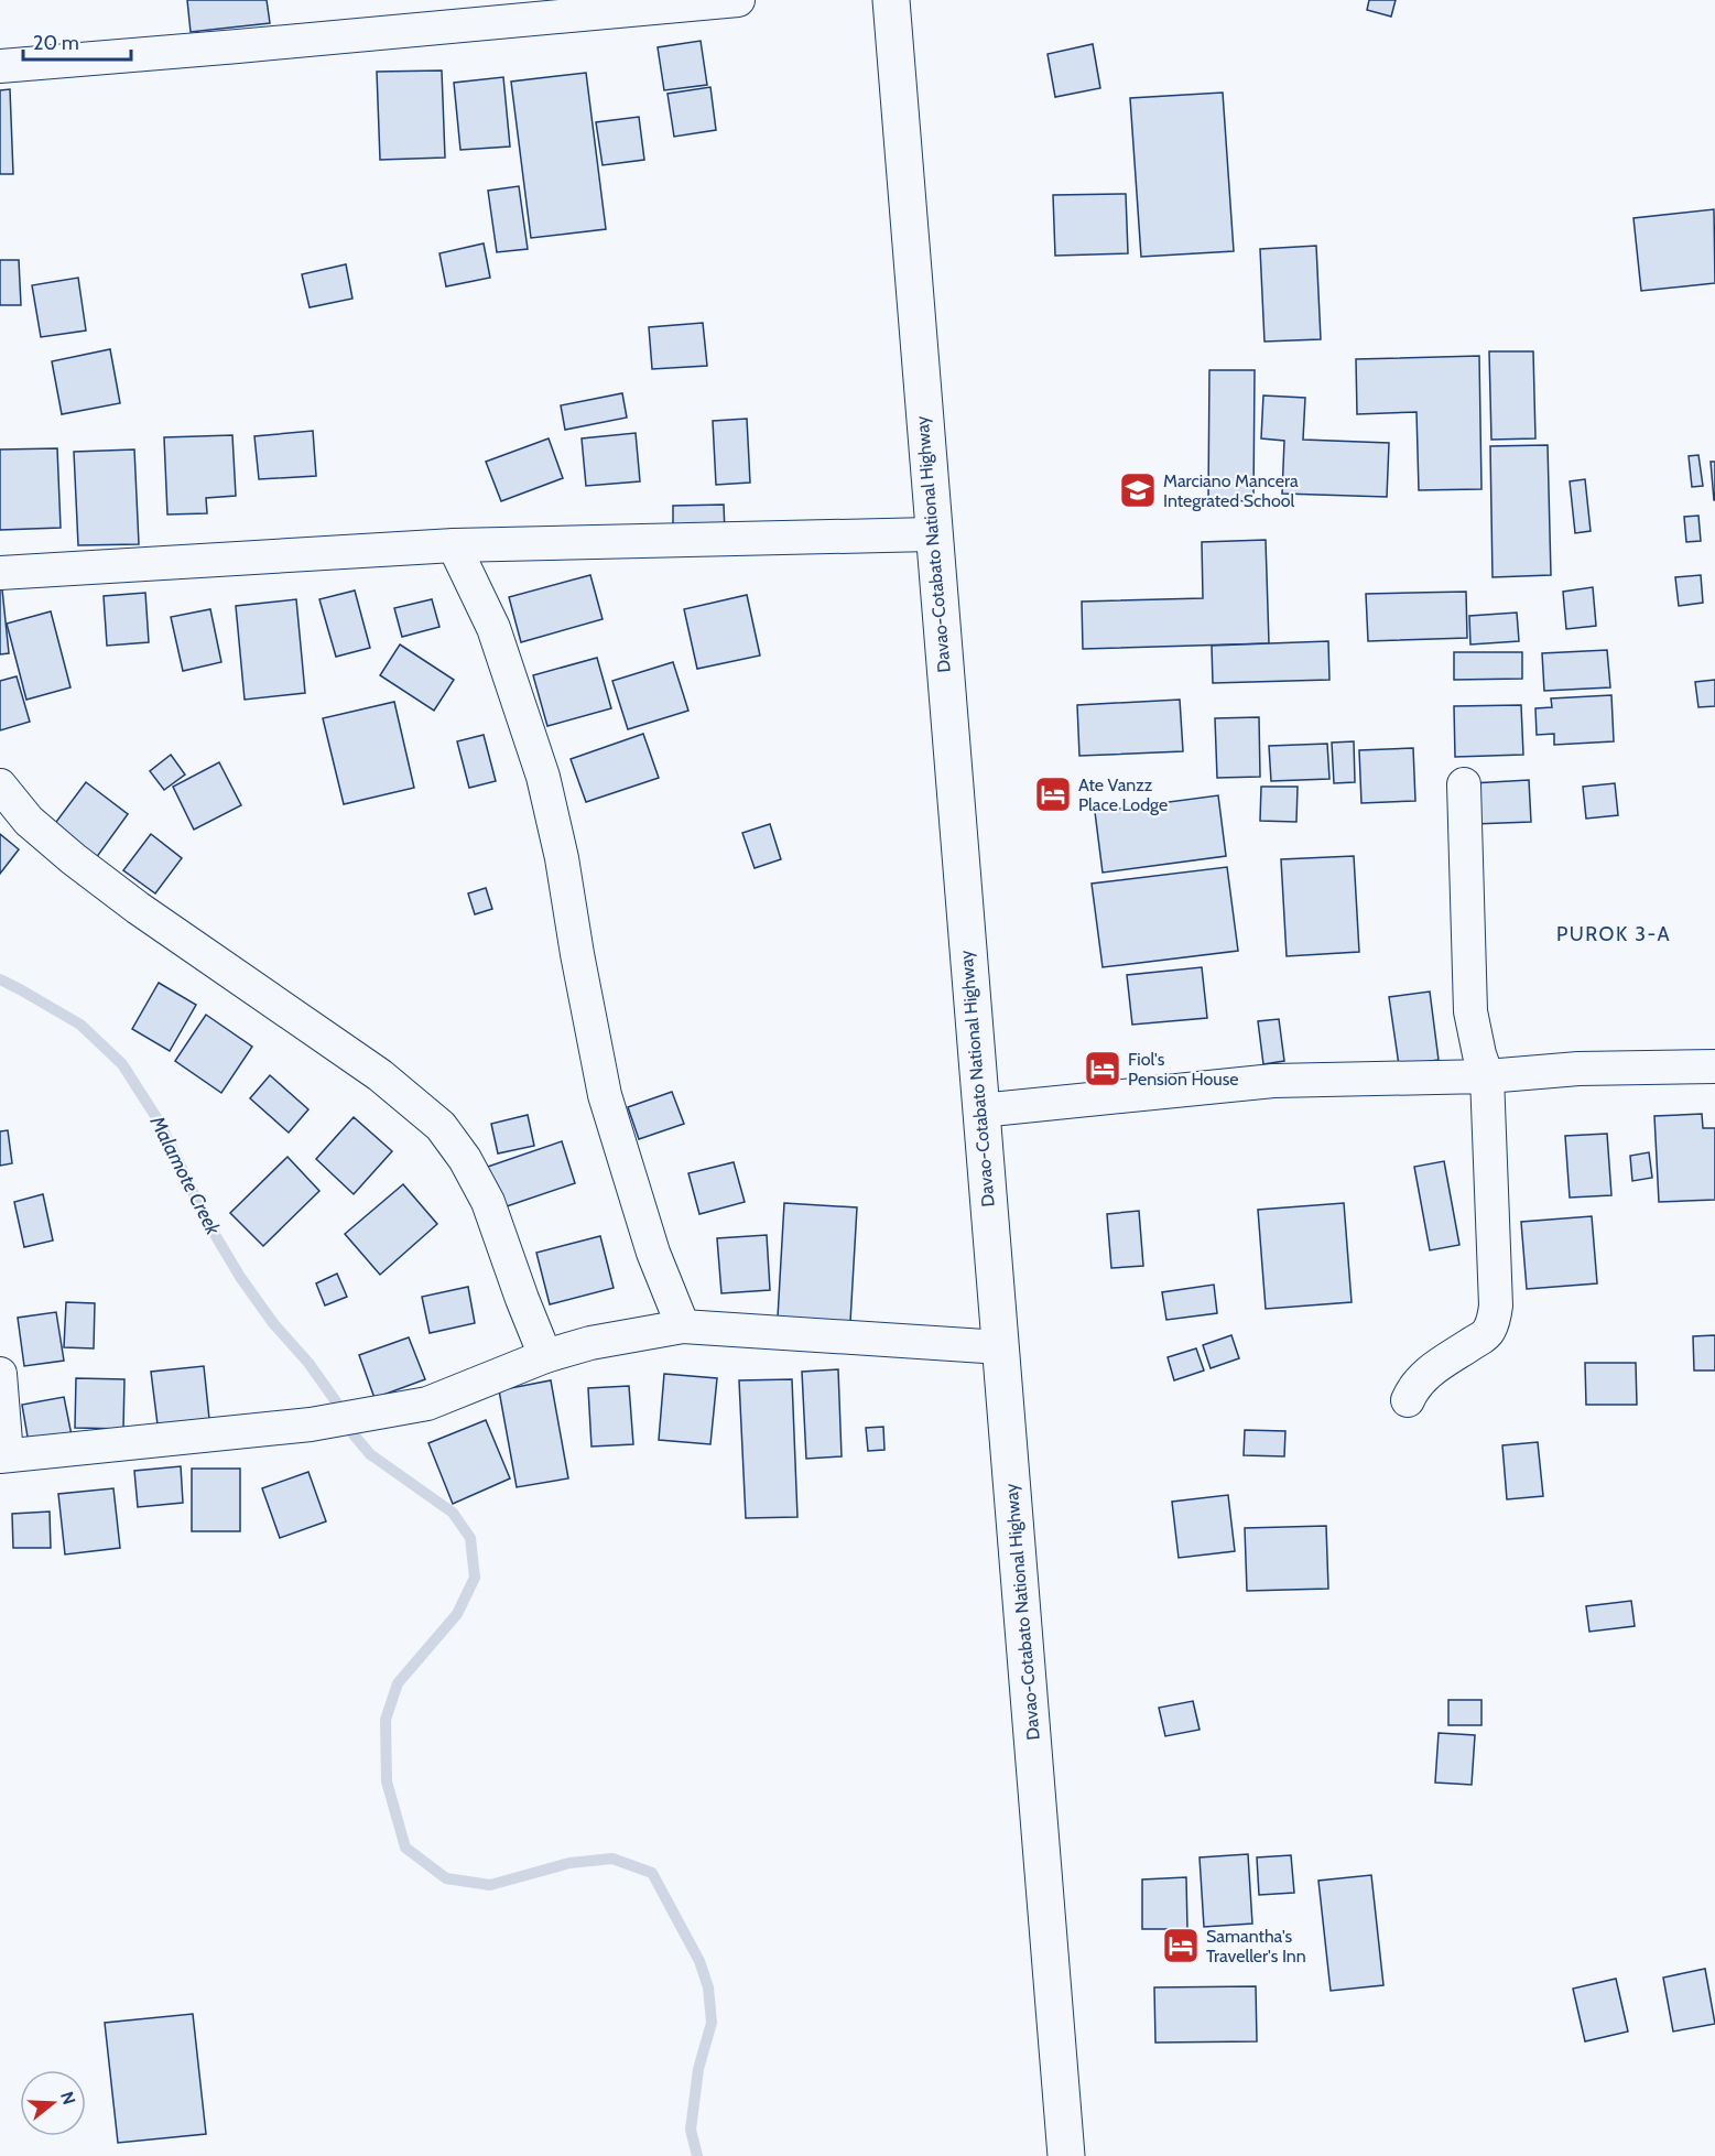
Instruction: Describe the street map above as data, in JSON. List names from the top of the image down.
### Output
{
  "streets": {
    "highway": ["Davao-Cotabato National Highway"]
  },
  "districts": ["PUROK 3-A"],
  "water": ["Malamote Creek"],
  "places": {
    "school or university": ["Marciano Mancera Integrated School"],
    "hotel": ["Ate Vanzz Place Lodge", "Fiol's Pension House", "Samantha's Traveller's Inn"]
  },
  "scale_bar": "20 m",
  "north": "right"
}
